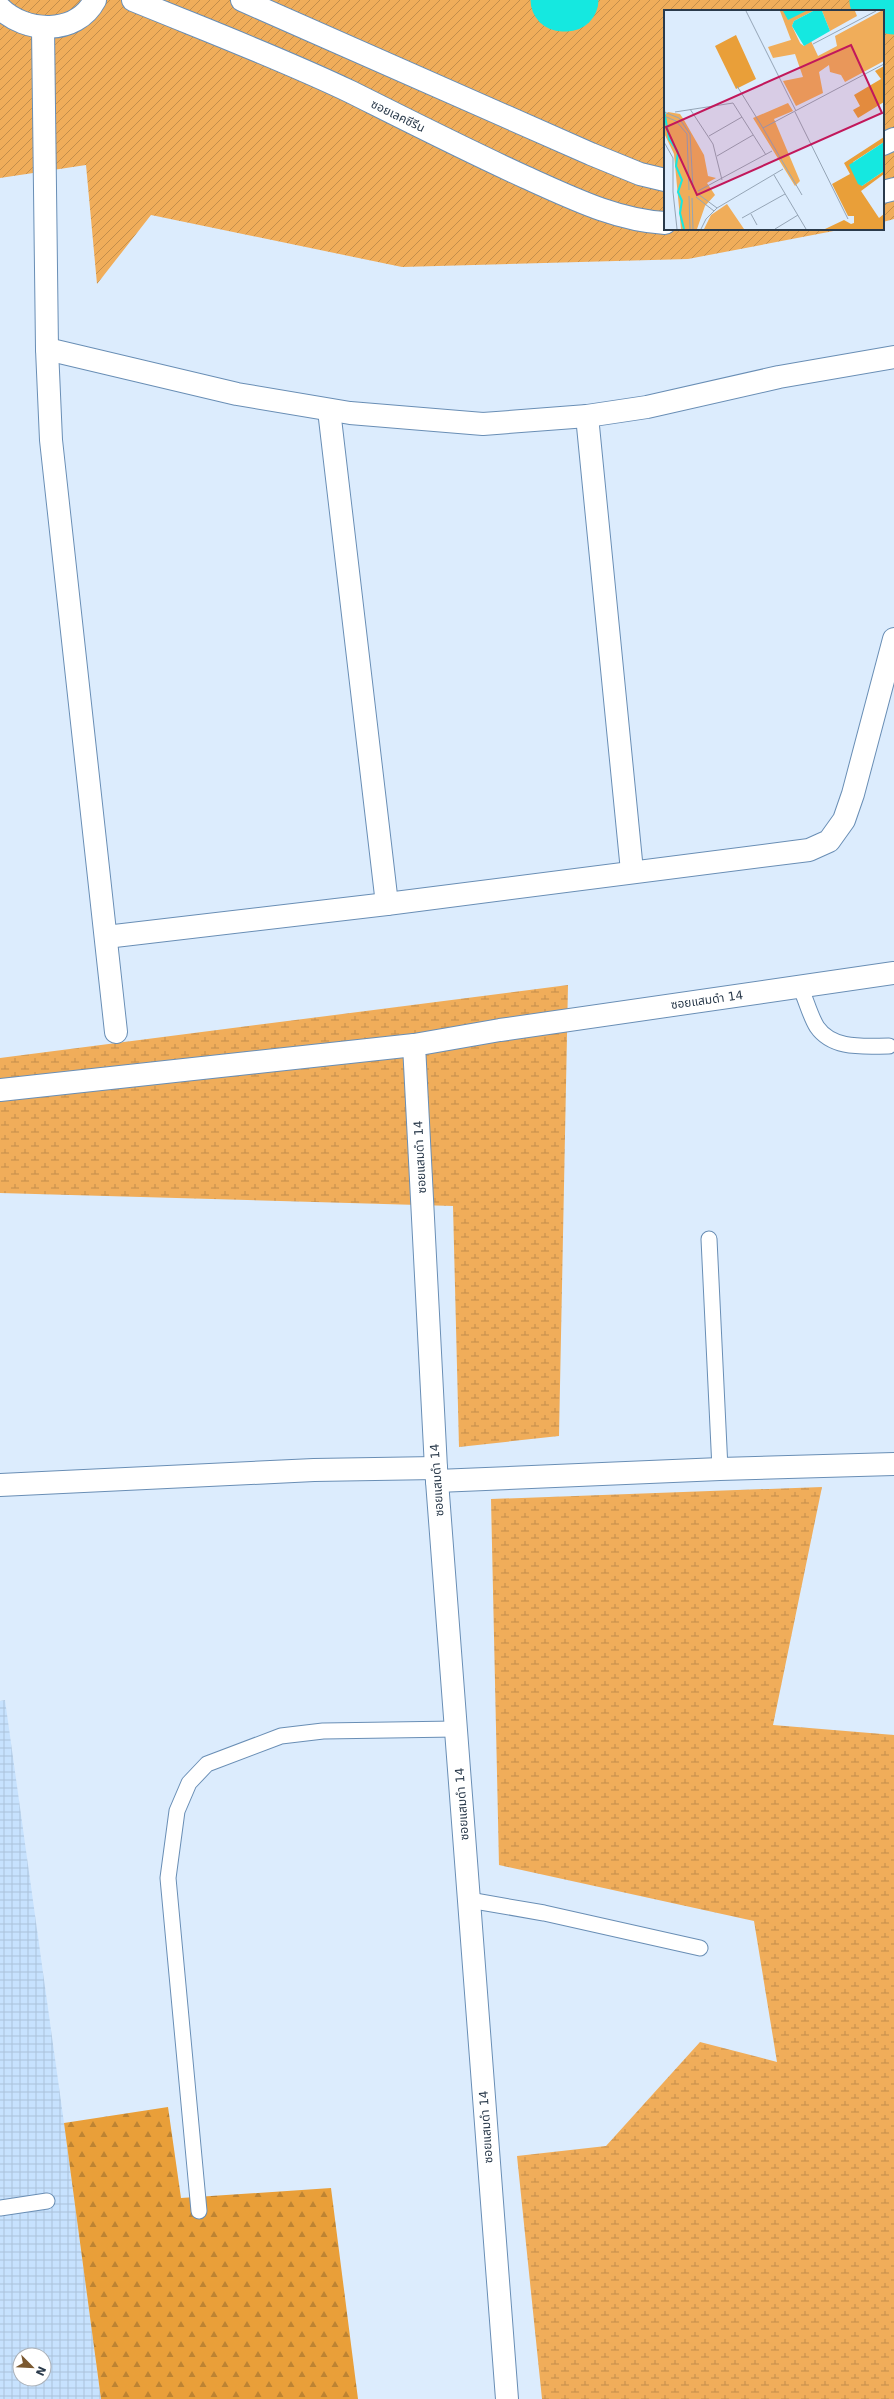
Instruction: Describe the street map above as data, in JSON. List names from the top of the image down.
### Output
{
  "streets": {
    "street": ["ซอยเลคซีรีน", "ซอยแสมดำ 14"]
  },
  "north": "bottom right"
}
